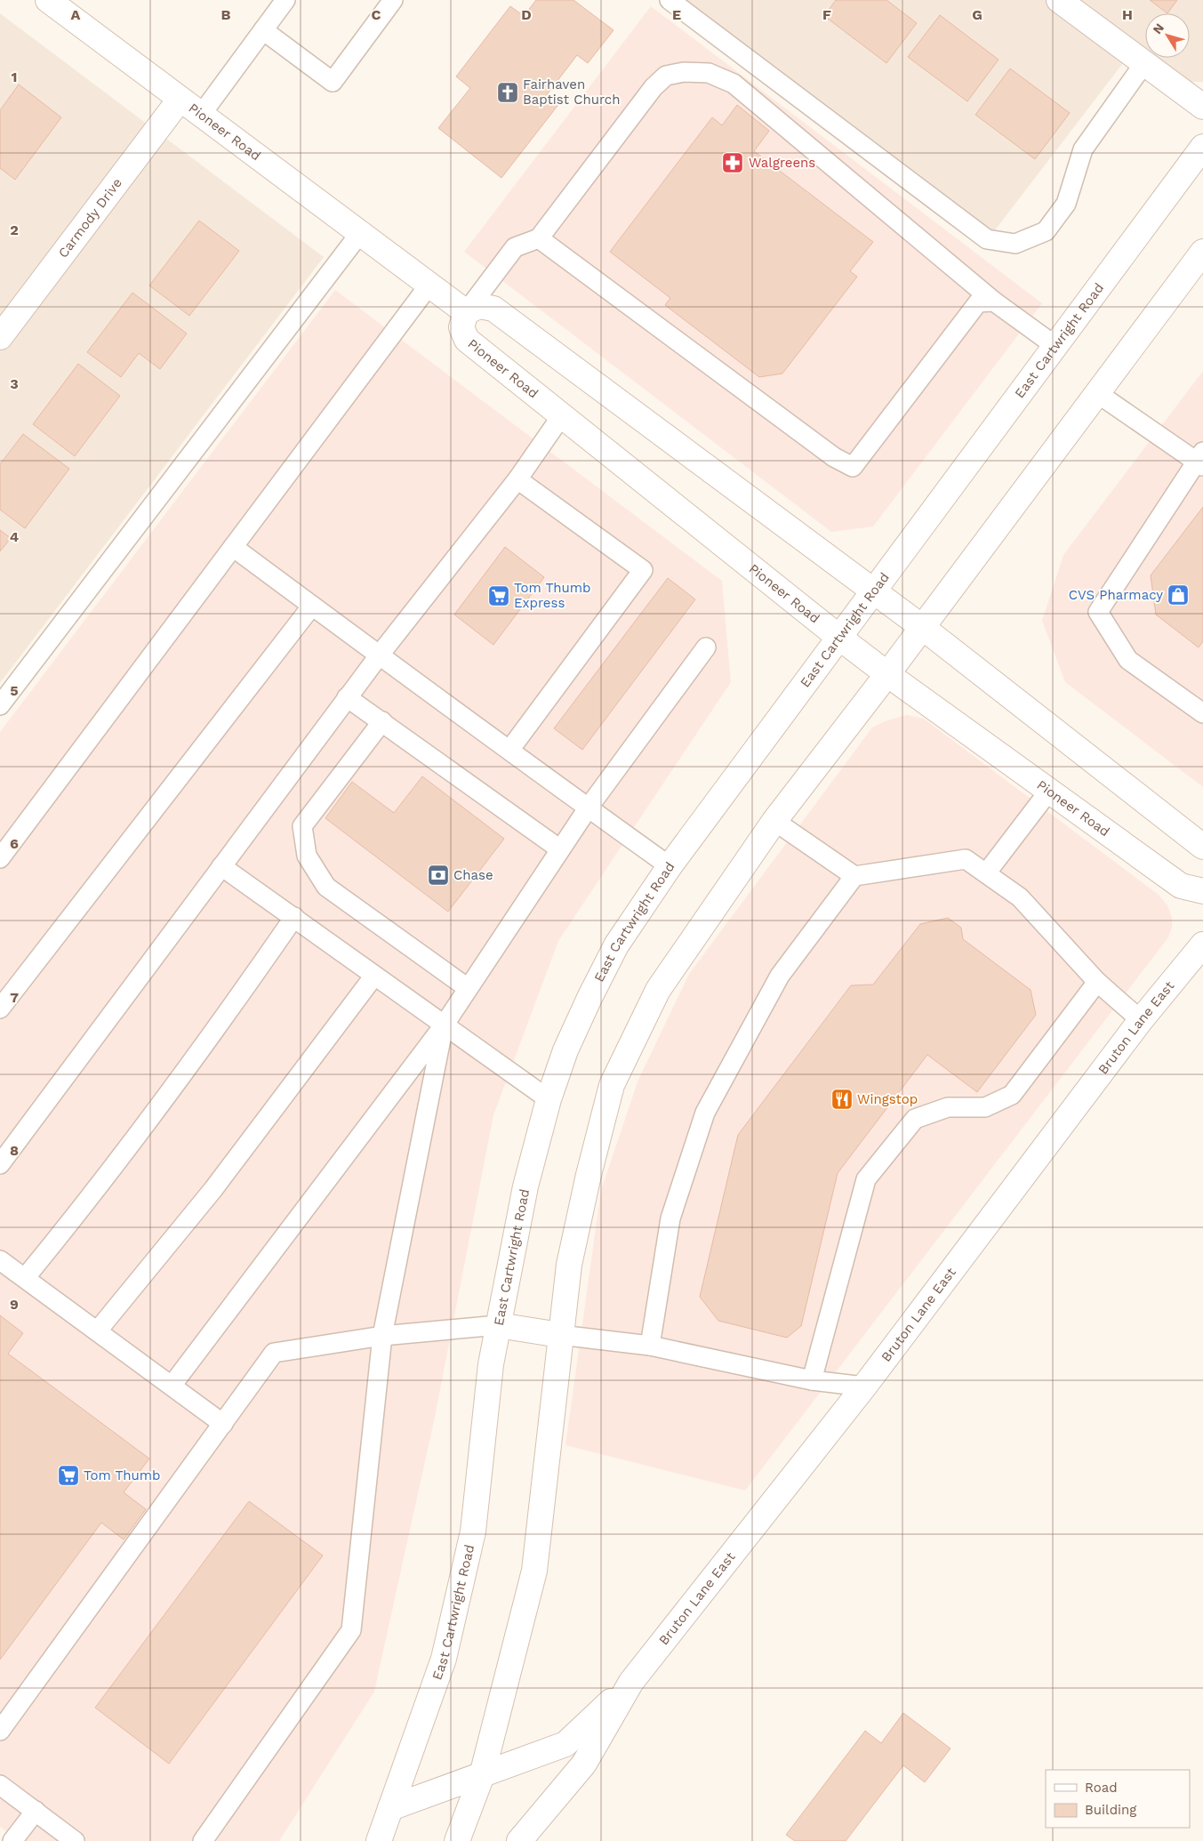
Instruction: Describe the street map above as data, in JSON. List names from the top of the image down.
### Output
{
  "streets": {
    "main road": [
      "Pioneer Road",
      "Carmody Drive",
      "East Cartwright Road",
      "Bruton Lane East"
    ]
  },
  "crossings": [
    ["Pioneer Road", "Carmody Drive"],
    ["Pioneer Road", "East Cartwright Road"],
    ["East Cartwright Road", "Bruton Lane East"]
  ],
  "places": {
    "church": ["Fairhaven Baptist Church"],
    "pharmacy": ["Walgreens"],
    "shop": ["CVS Pharmacy"],
    "supermarket": ["Tom Thumb Express", "Tom Thumb"],
    "bank": ["Chase"],
    "restaurant": ["Wingstop"]
  },
  "legend": ["Road", "Building"],
  "north": "top left",
  "grid": {
    "columns": [
      "A",
      "B",
      "C",
      "D",
      "E",
      "F",
      "G",
      "H"
    ],
    "rows": [
      "1",
      "2",
      "3",
      "4",
      "5",
      "6",
      "7",
      "8",
      "9"
    ]
  }
}
